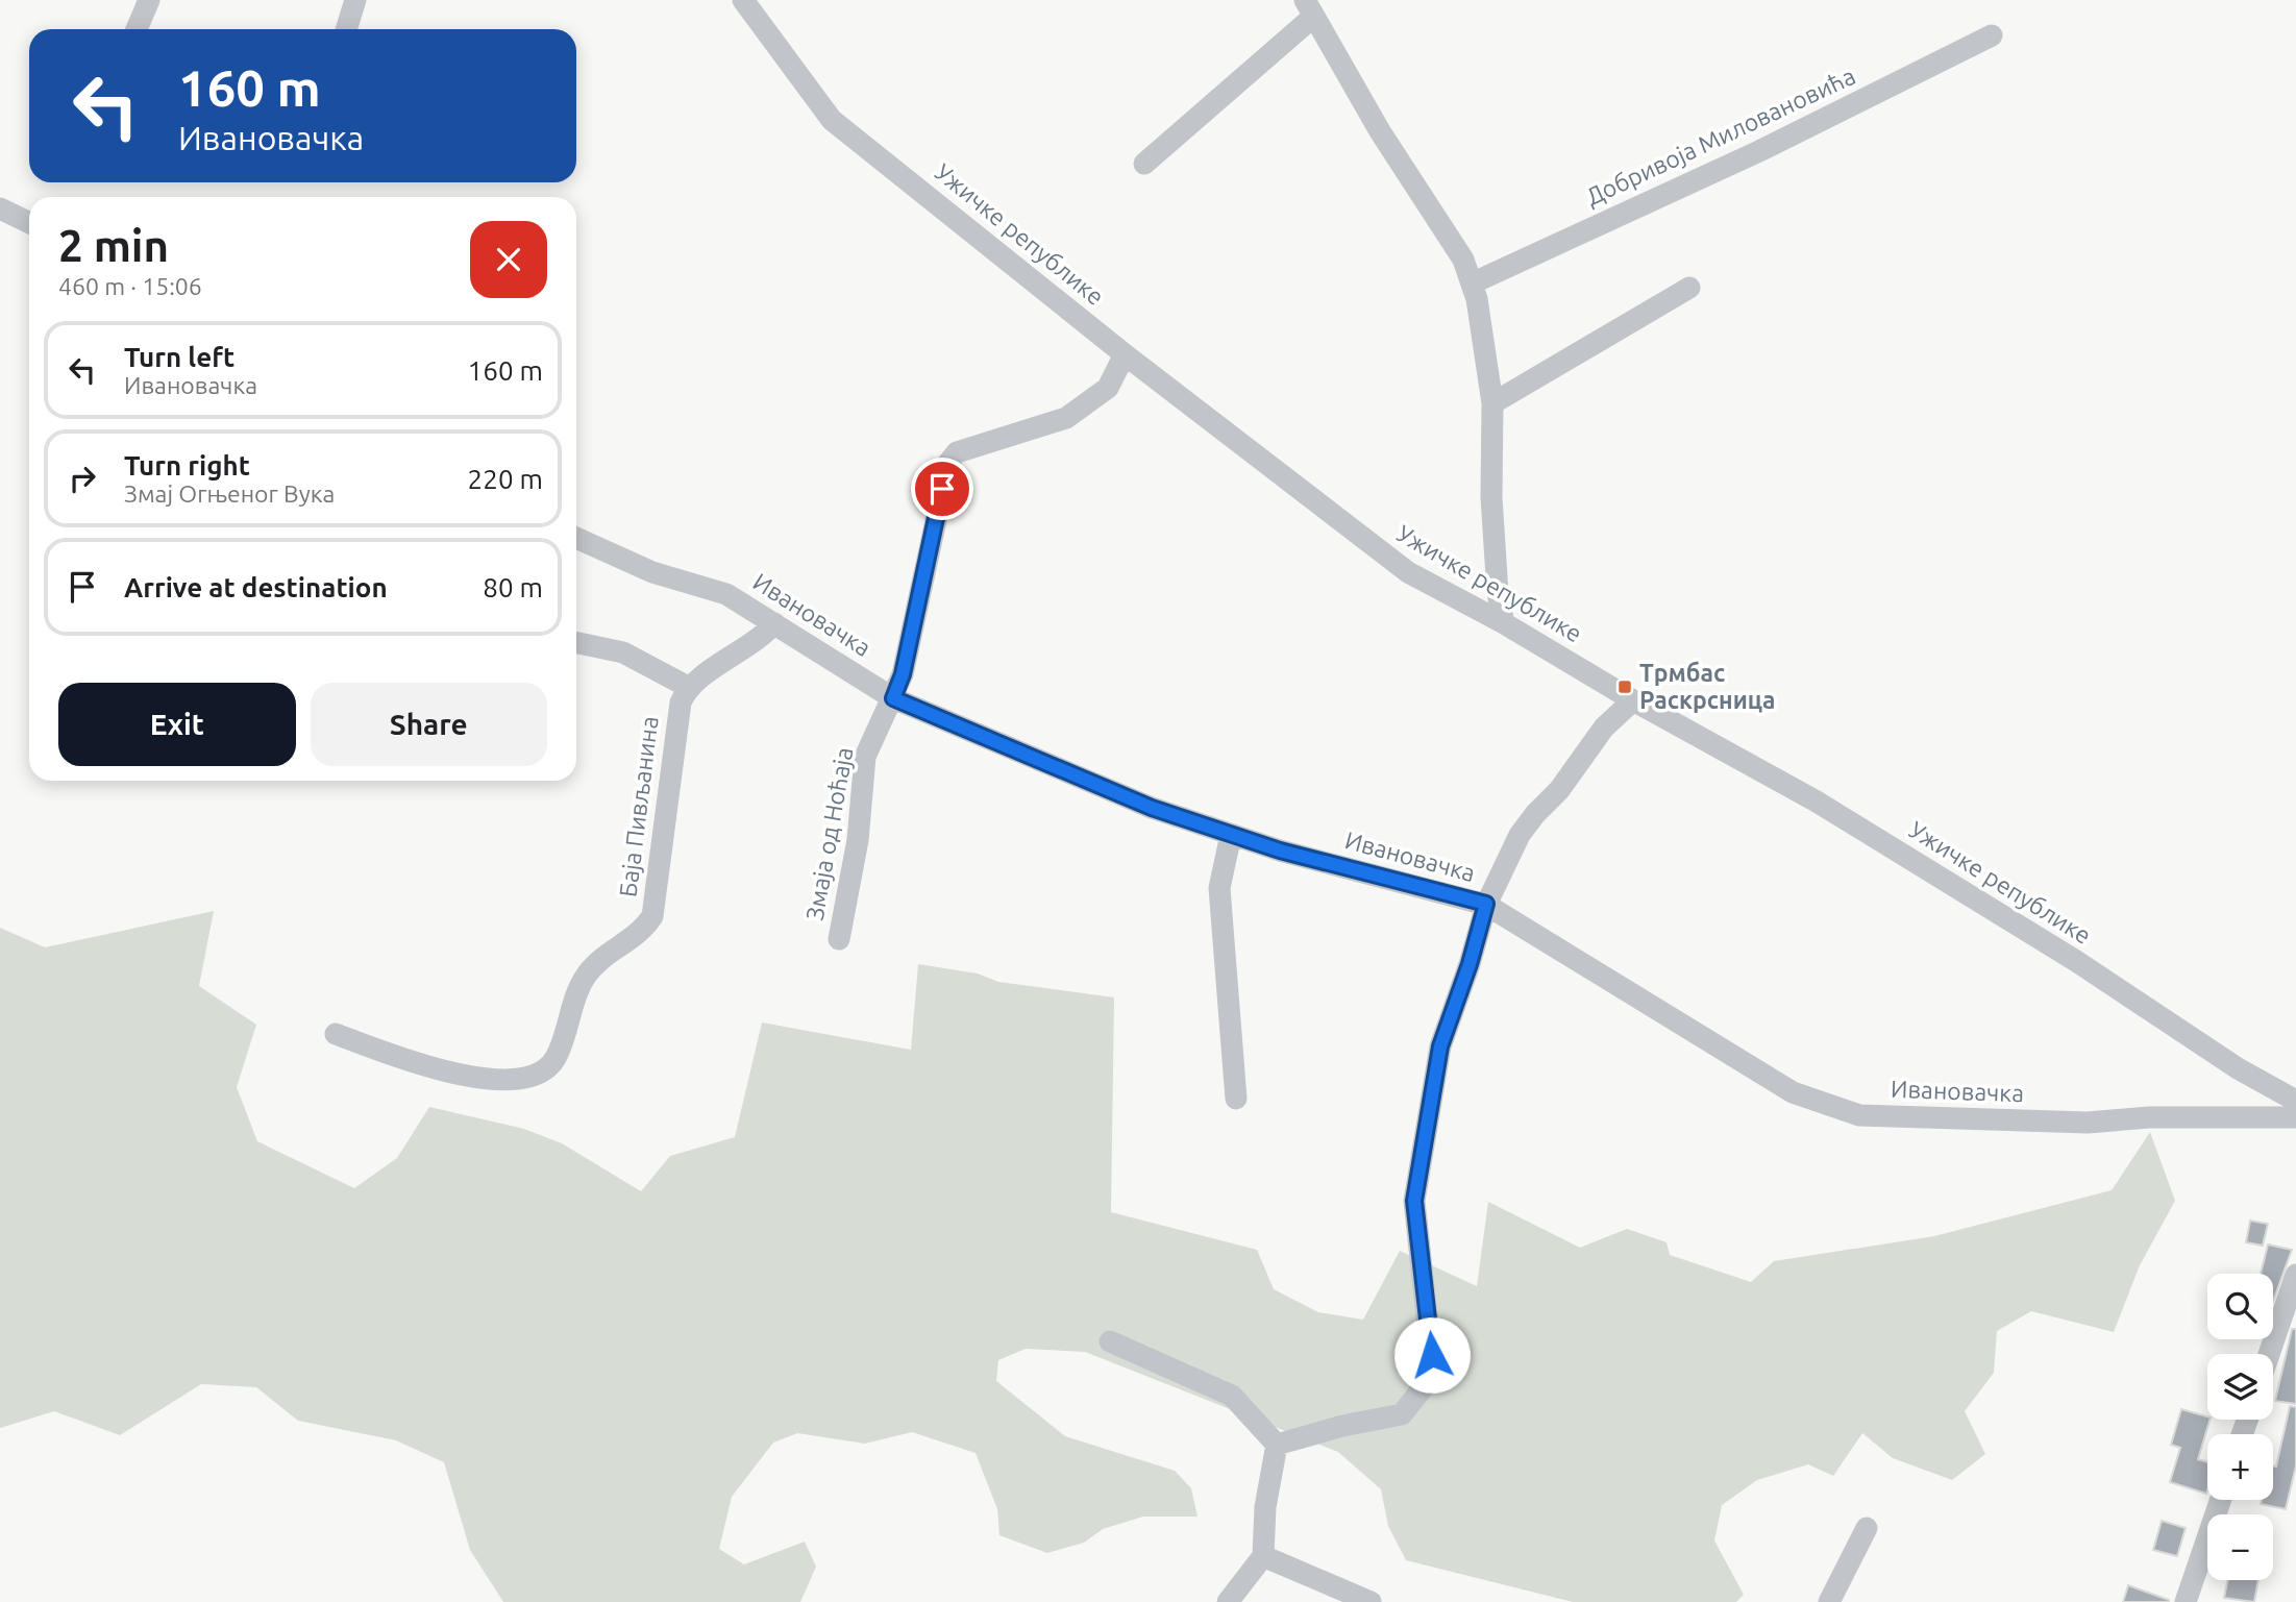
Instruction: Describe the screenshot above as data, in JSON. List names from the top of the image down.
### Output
{
  "streets": {
    "street": [
      "Добривоја Миловановића",
      "Ужичке републике",
      "Ивановачка",
      "Баја Пивљанина",
      "Змаја од Ноћаја"
    ]
  },
  "crossings": [
    ["Ужичке републике", "Змаја од Ноћаја"],
    ["Ивановачка", "Змаја од Ноћаја"]
  ],
  "places": {
    "transit": ["Трмбас Раскрсница"]
  },
  "page": {
    "turn": ["160 m", "Ивановачка"],
    "heading": ["2 min", "460 m · 15:06"],
    "list": [
      {
        "name": "Turn left",
        "note": "Ивановачка",
        "value": "160 m"
      },
      {
        "name": "Turn right",
        "note": "Змај Огњеног Вука",
        "value": "220 m"
      },
      {
        "name": "Arrive at destination",
        "value": "80 m"
      }
    ],
    "buttons": ["Exit", "Share"],
    "map_buttons": ["+", "−"]
  }
}
